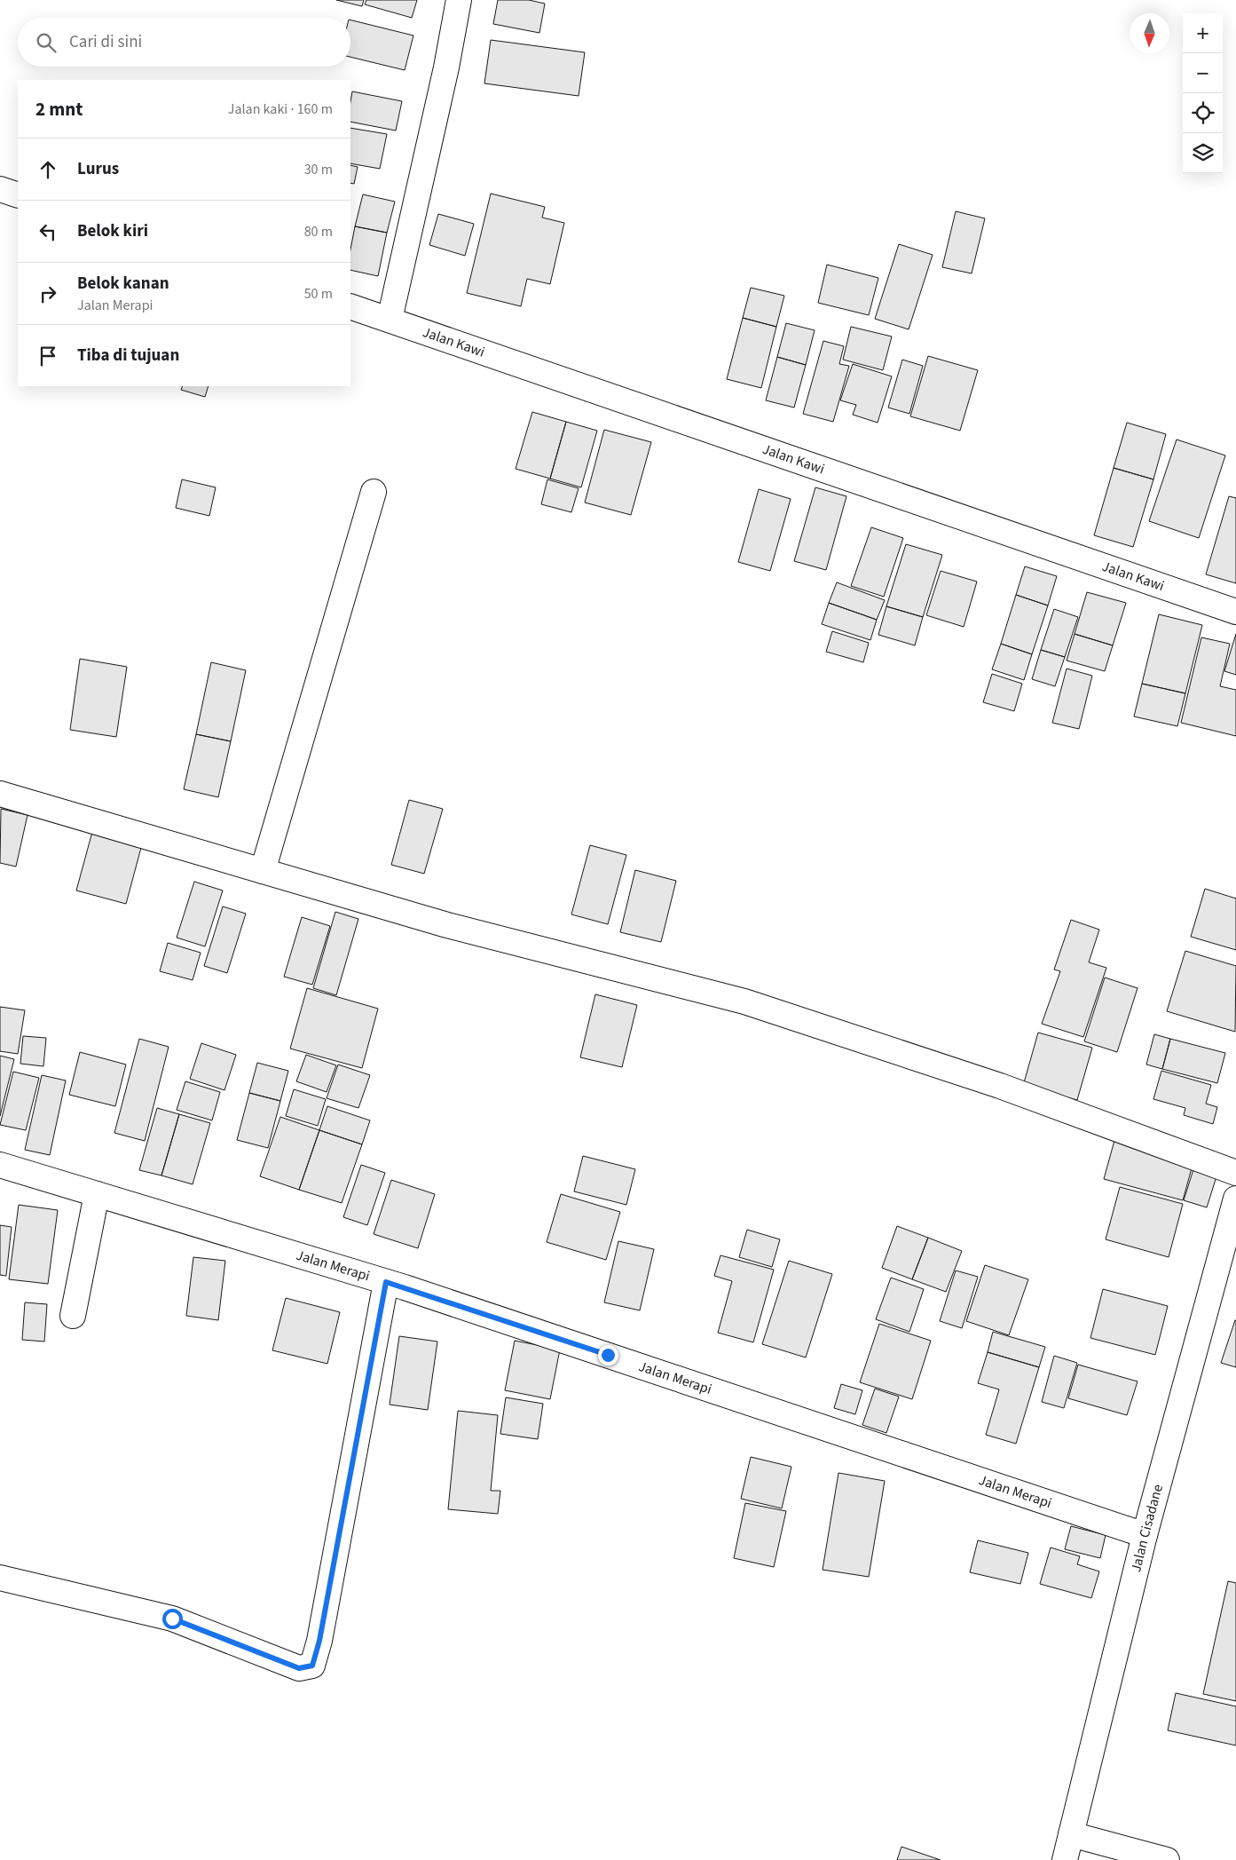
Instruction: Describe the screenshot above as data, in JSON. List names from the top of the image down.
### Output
{
  "streets": {
    "street": ["Jalan Kawi", "Jalan Merapi", "Jalan Cisadane"]
  },
  "crossings": [
    ["Jalan Merapi", "Jalan Cisadane"]
  ],
  "north": "bottom",
  "page": {
    "map_buttons": ["+", "−"],
    "search": "Cari di sini",
    "heading": ["2 mnt", "Jalan kaki · 160 m"],
    "list": [
      ["Lurus", "30 m"],
      ["Belok kiri", "80 m"],
      ["Belok kanan", "Jalan Merapi", "50 m"],
      "Tiba di tujuan"
    ]
  }
}
